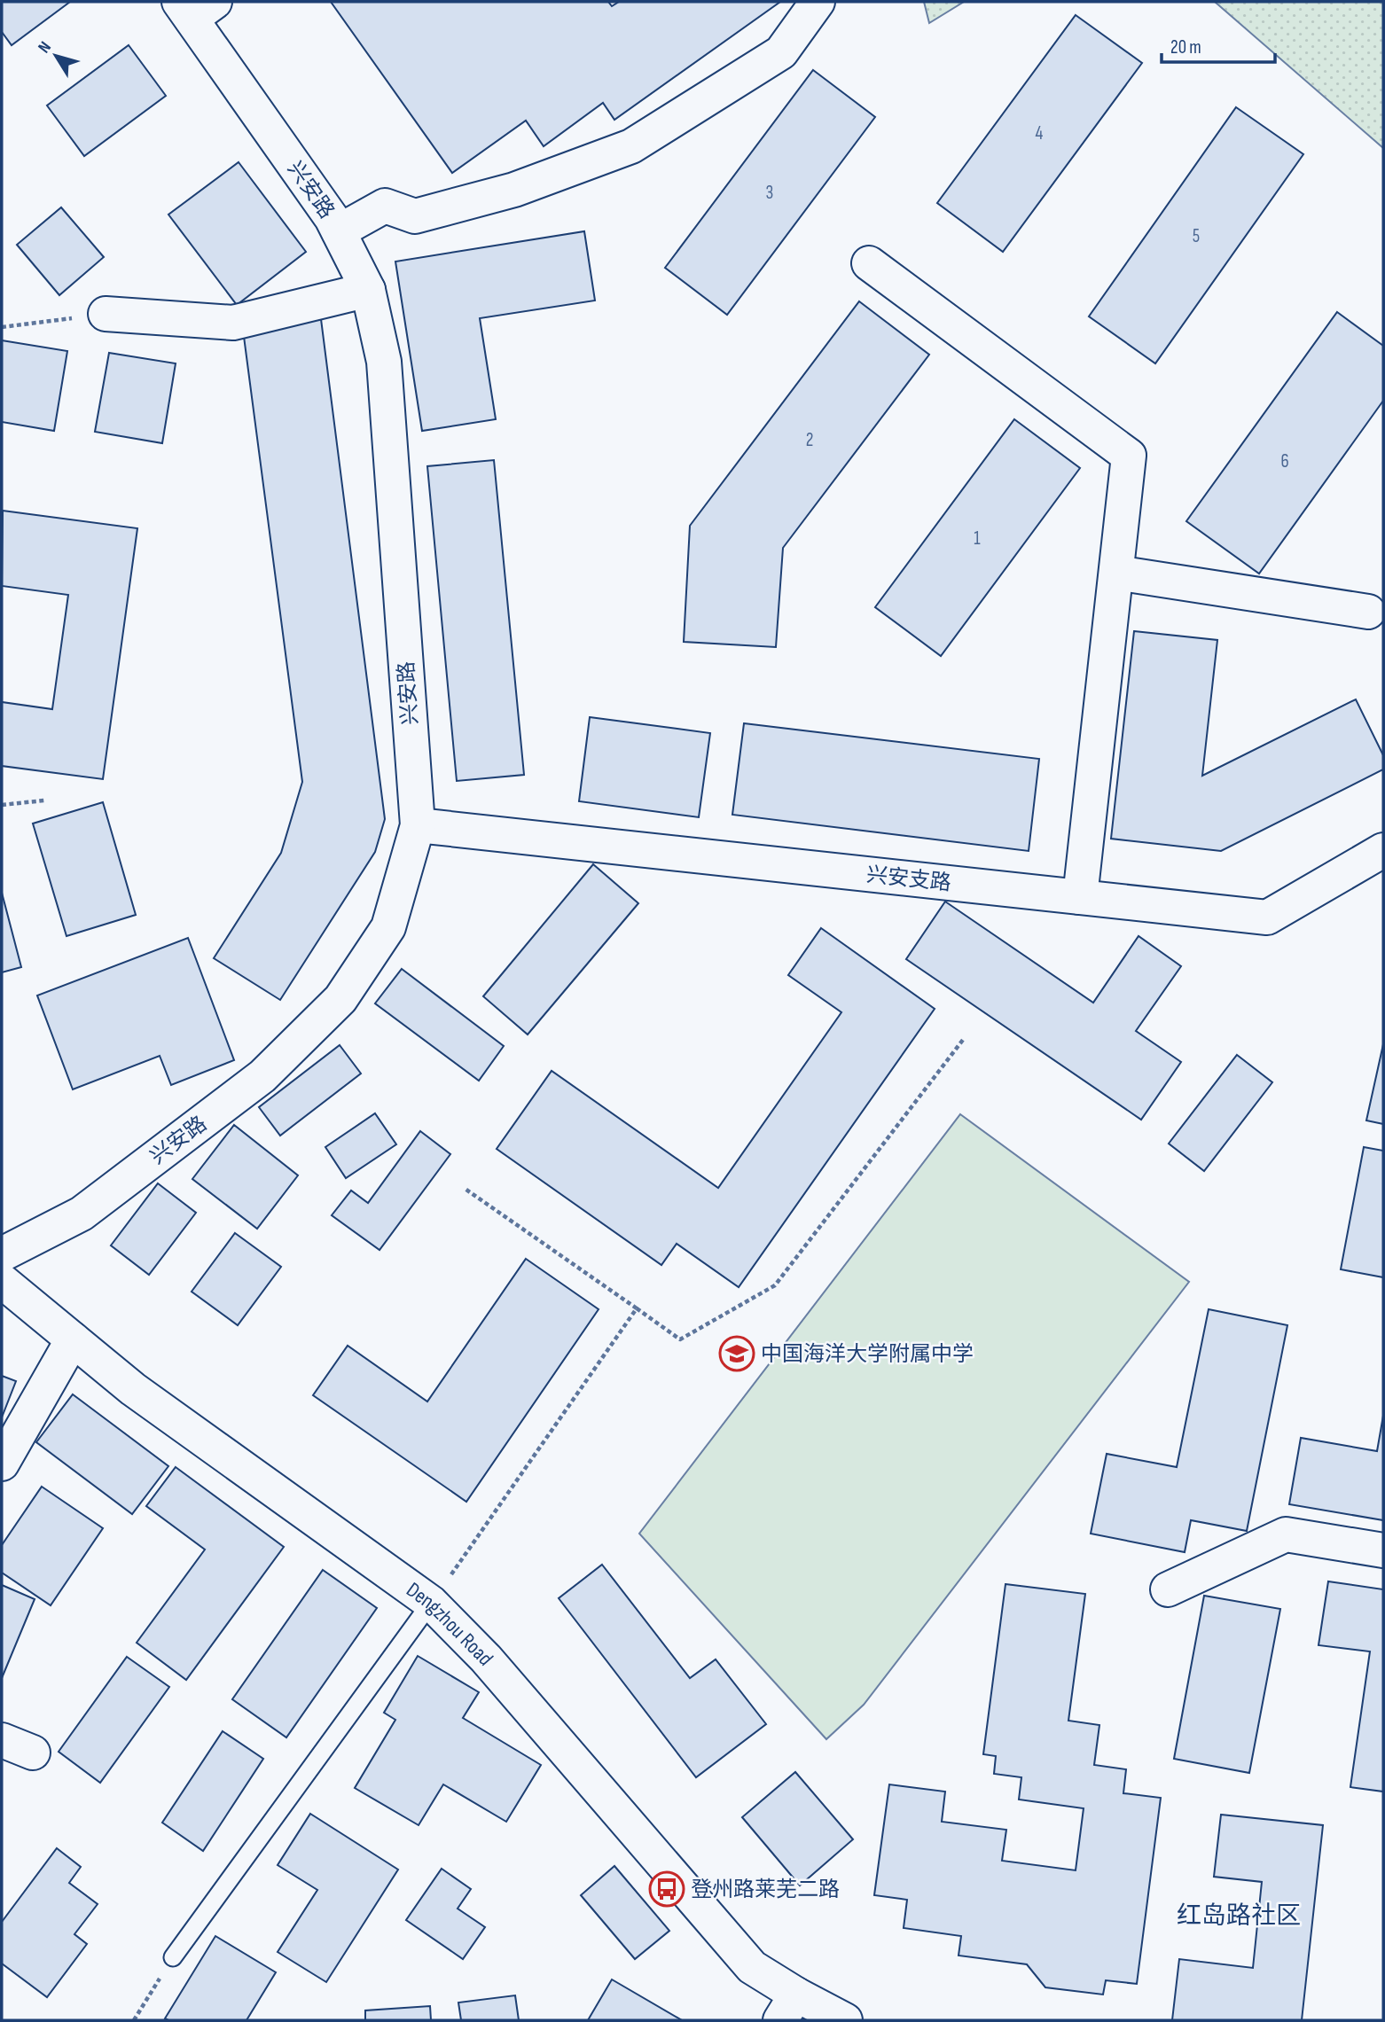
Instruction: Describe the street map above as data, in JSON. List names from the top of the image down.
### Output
{
  "streets": {
    "street": ["兴安路", "兴安支路", "Dengzhou Road"]
  },
  "crossings": [
    ["兴安路", "兴安支路"]
  ],
  "districts": ["红岛路社区"],
  "places": {
    "school or university": ["中国海洋大学附属中学"],
    "bus stop": ["登州路莱芜二路"]
  },
  "house_numbers": [
    "4",
    "3",
    "5",
    "2",
    "6",
    "1"
  ],
  "scale_bar": "20 m",
  "north": "top left"
}
